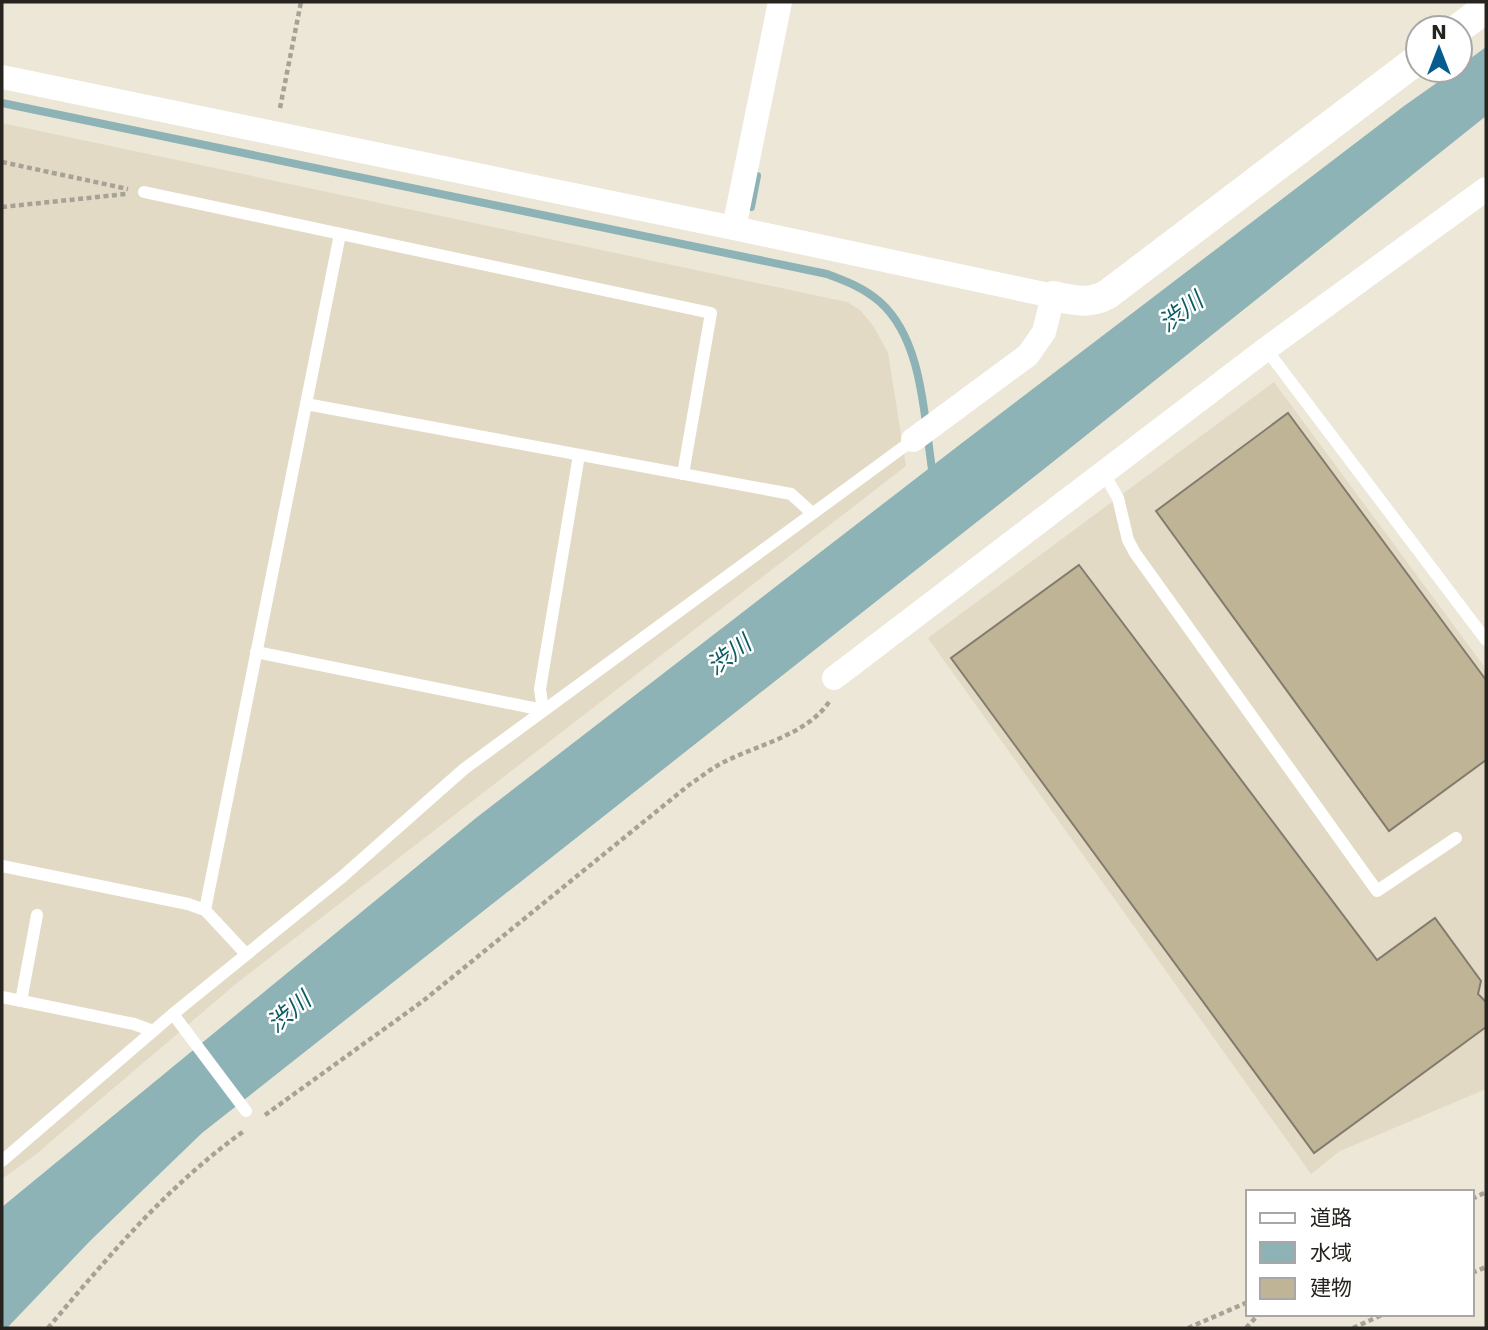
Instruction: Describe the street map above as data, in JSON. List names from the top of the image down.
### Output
{
  "water": ["渋川"],
  "legend": ["道路", "水域", "建物"],
  "north": "top"
}
